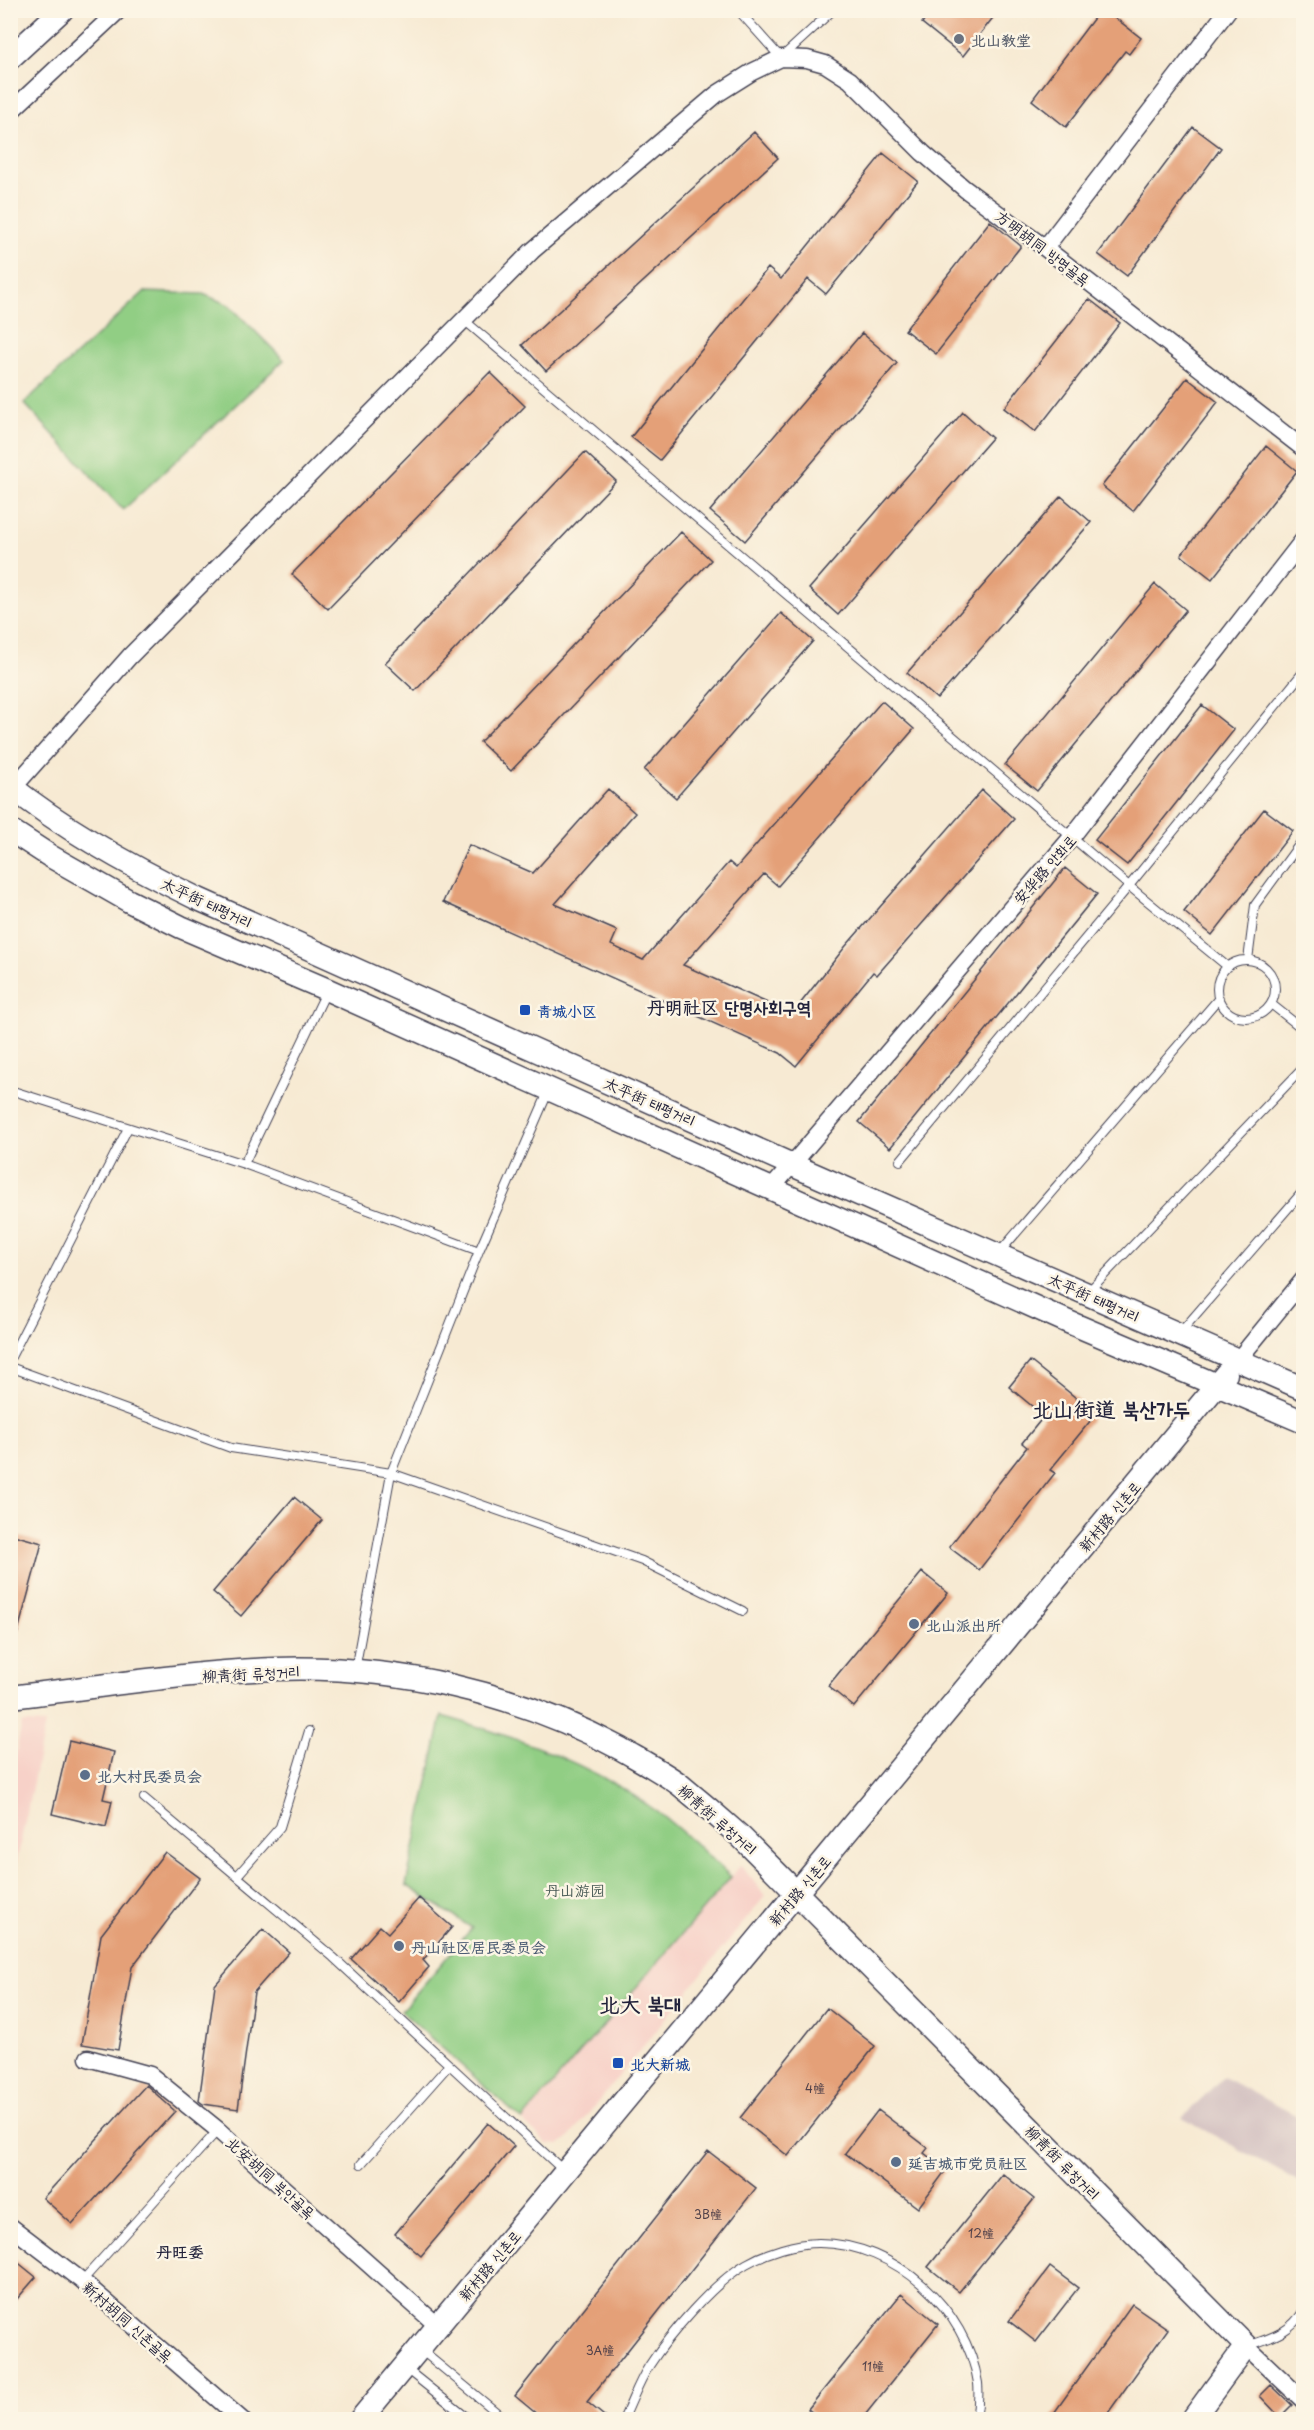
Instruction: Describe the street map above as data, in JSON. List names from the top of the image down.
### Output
{
  "streets": {
    "street": [
      "方明胡同 방명골목",
      "安华路 안화로",
      "太平街 태평거리",
      "新村路 신촌로",
      "柳青街 류청거리",
      "北安胡同 북안골목",
      "新村胡同 신촌골목"
    ]
  },
  "crossings": [
    ["安华路 안화로", "太平街 태평거리"],
    ["太平街 태평거리", "新村路 신촌로"],
    ["新村路 신촌로", "柳青街 류청거리"],
    ["新村路 신촌로", "北安胡同 북안골목"]
  ],
  "districts": [
    "丹明社区 단명사회구역",
    "北山街道 북산가두",
    "北大 북대",
    "丹旺委"
  ],
  "parks": ["丹山游园"],
  "places": {
    "other": [
      "北山教堂",
      "北山派出所",
      "北大村民委员会",
      "丹山社区居民委员会",
      "延吉城市党员社区"
    ],
    "transit": ["青城小区", "北大新城"]
  },
  "house_numbers": [
    "4幢",
    "3B幢",
    "12幢",
    "3A幢",
    "11幢"
  ]
}
